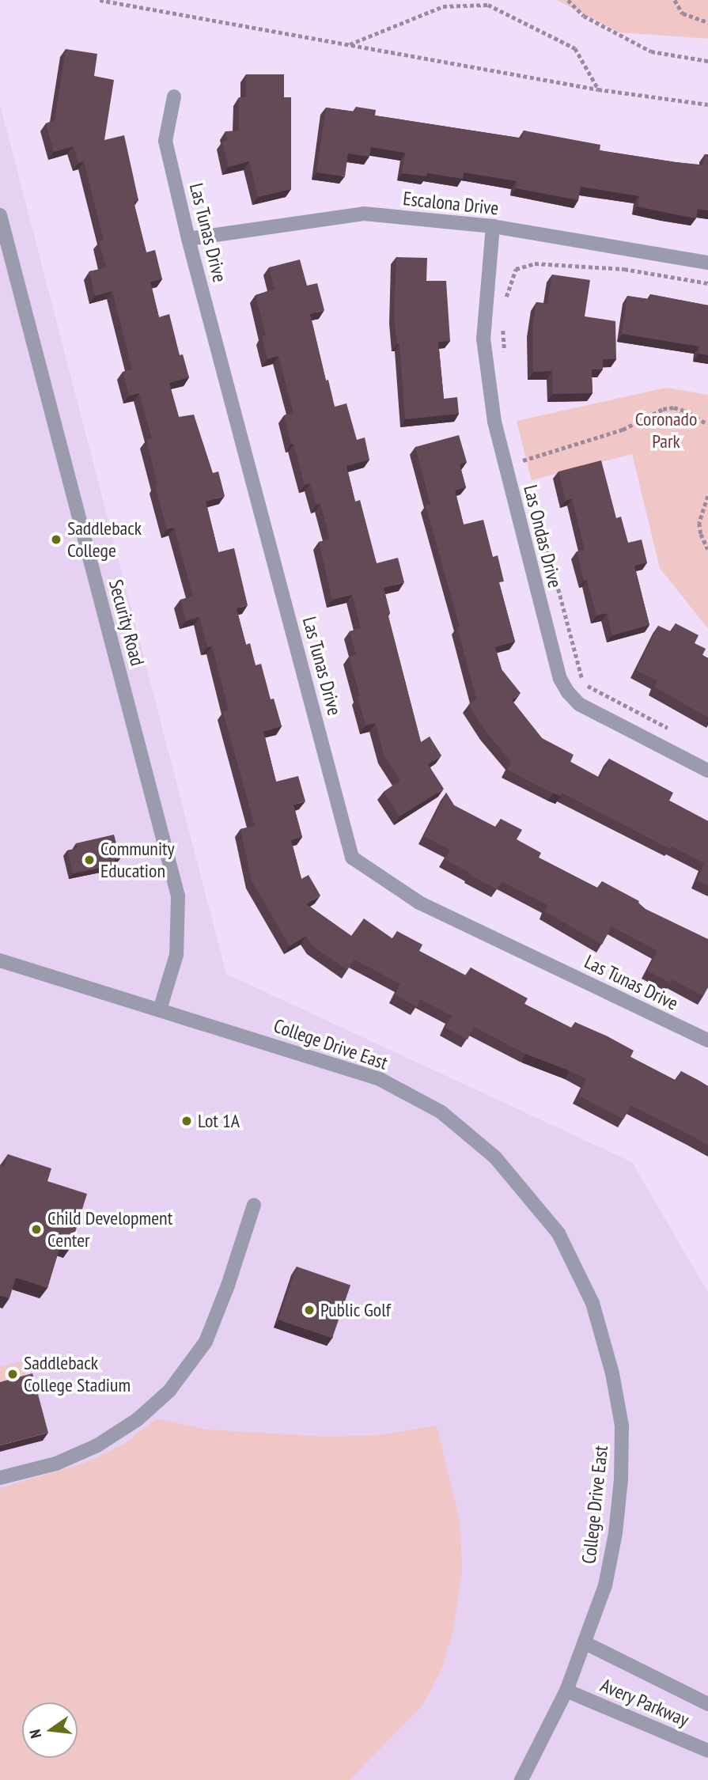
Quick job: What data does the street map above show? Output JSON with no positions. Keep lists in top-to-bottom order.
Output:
{
  "streets": {
    "street": [
      "Escalona Drive",
      "Las Tunas Drive",
      "Las Ondas Drive",
      "Security Road",
      "College Drive East",
      "Avery Parkway"
    ]
  },
  "crossings": [
    ["Escalona Drive", "Las Tunas Drive"],
    ["Escalona Drive", "Las Ondas Drive"],
    ["Security Road", "College Drive East"],
    ["College Drive East", "Avery Parkway"]
  ],
  "parks": ["Coronado Park"],
  "places": [
    "Saddleback College",
    "Community Education",
    "Lot 1A",
    "Child Development Center",
    "Public Golf",
    "Saddleback College Stadium"
  ],
  "north": "left"
}
